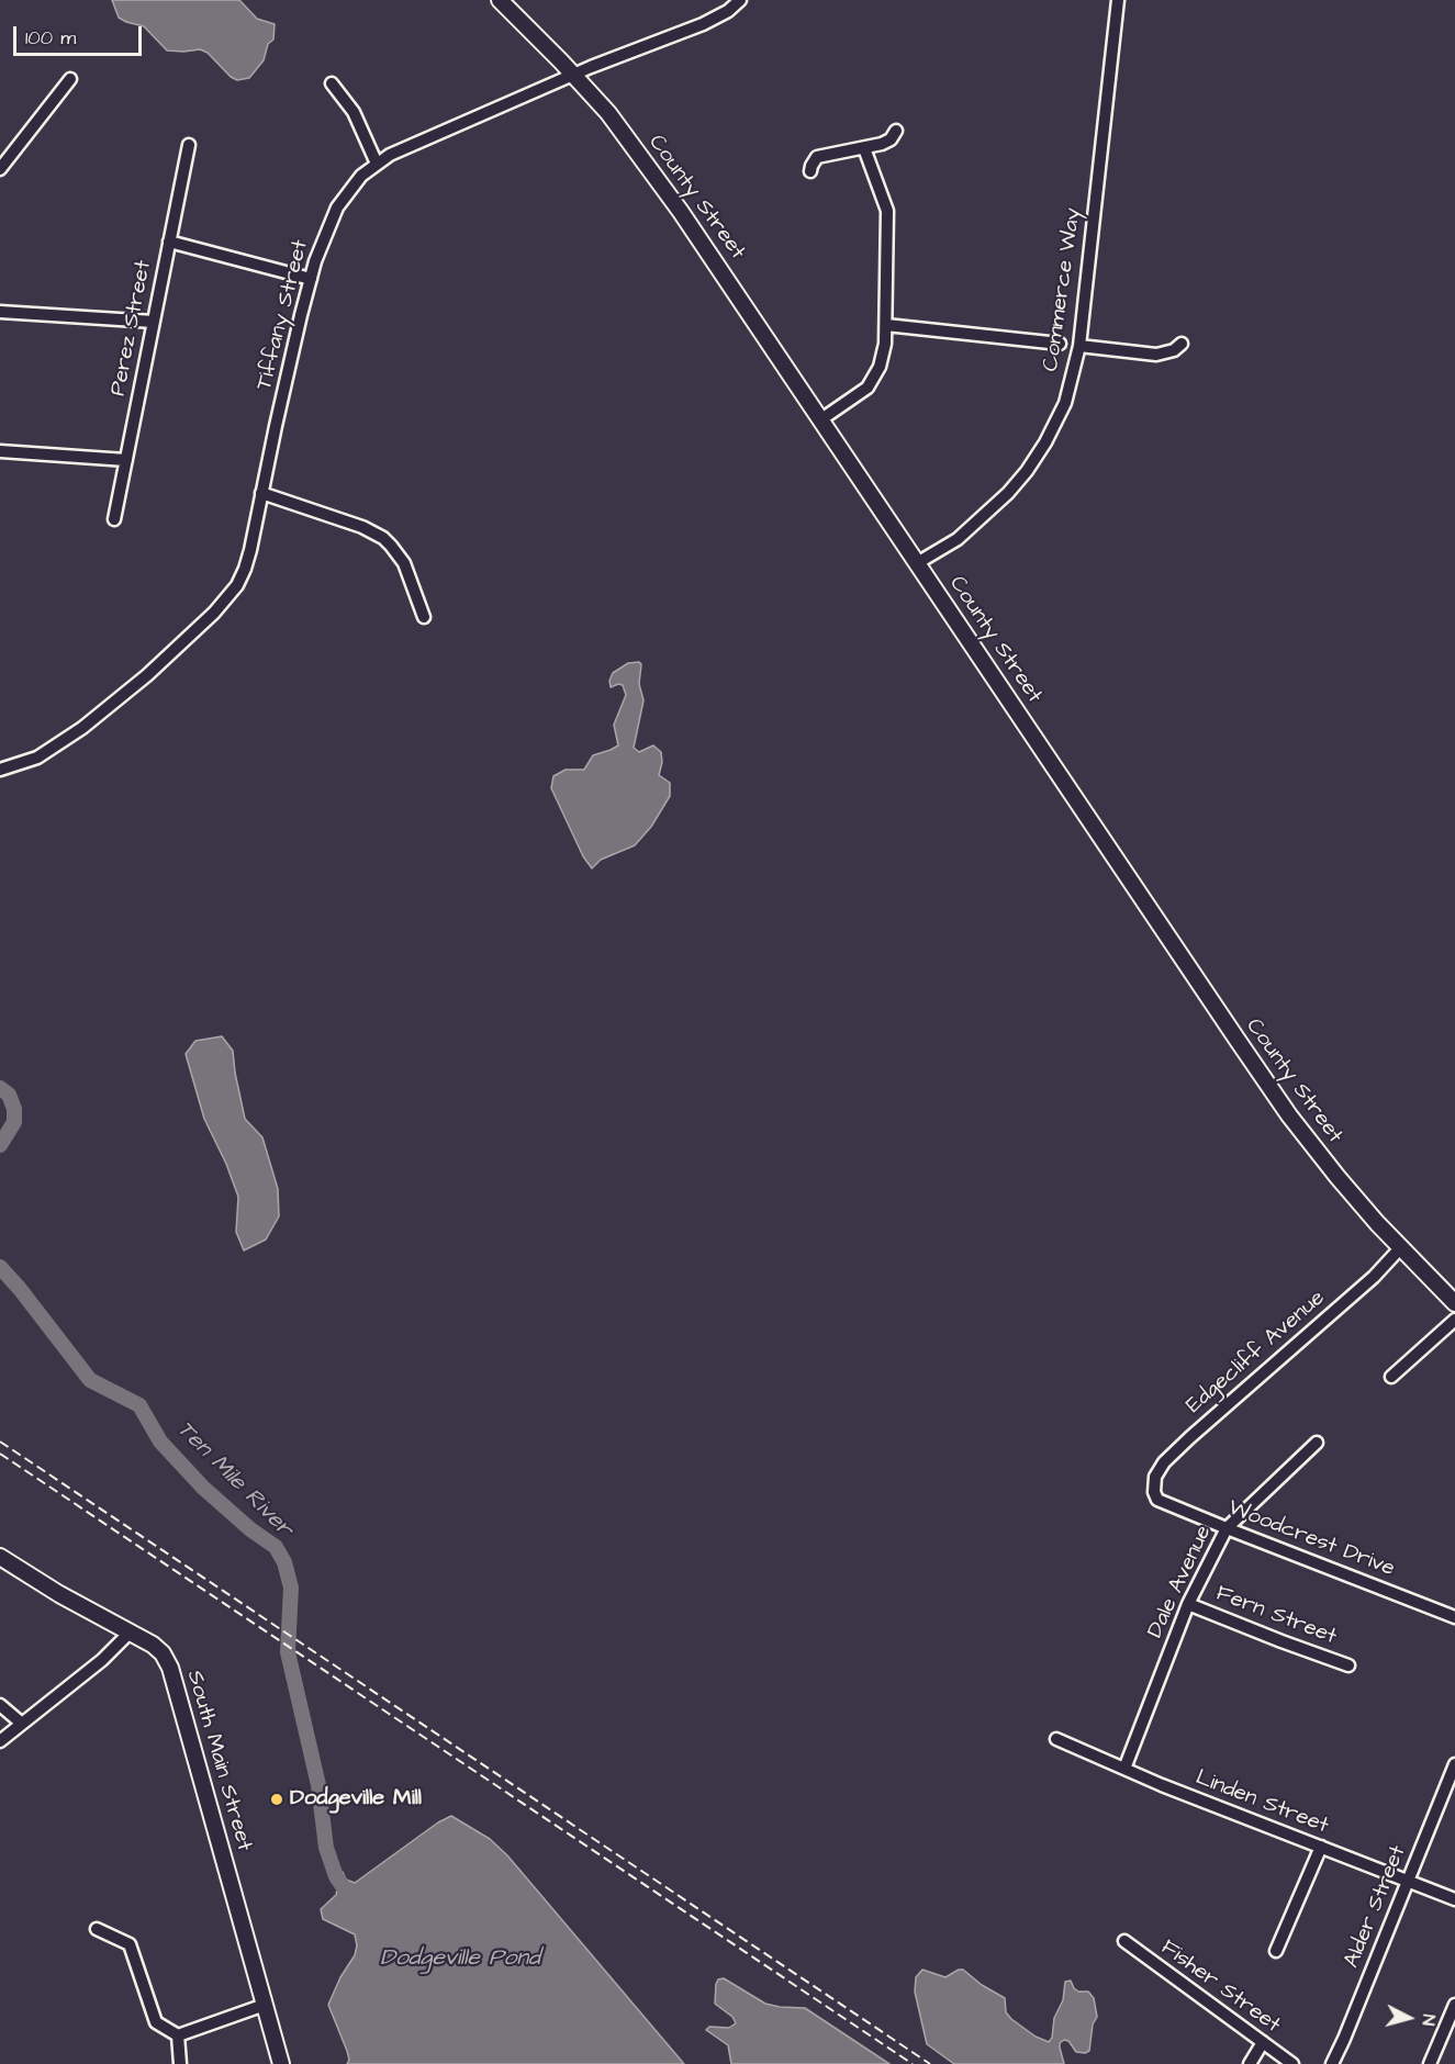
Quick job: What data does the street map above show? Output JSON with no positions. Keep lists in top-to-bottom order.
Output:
{
  "streets": {
    "main road": ["County Street", "South Main Street"],
    "street": [
      "Commerce Way",
      "Tiffany Street",
      "Perez Street",
      "Edgecliff Avenue",
      "Woodcrest Drive",
      "Dale Avenue",
      "Fern Street",
      "Linden Street",
      "Alder Street",
      "Fisher Street"
    ]
  },
  "crossings": [
    ["County Street", "Commerce Way"],
    ["County Street", "Tiffany Street"],
    ["County Street", "Edgecliff Avenue"],
    ["Edgecliff Avenue", "Woodcrest Drive"],
    ["Woodcrest Drive", "Dale Avenue"],
    ["Dale Avenue", "Fern Street"],
    ["Dale Avenue", "Linden Street"],
    ["Linden Street", "Alder Street"]
  ],
  "water": ["Ten Mile River", "Dodgeville Pond"],
  "places": ["Dodgeville Mill"],
  "scale_bar": "100 m",
  "north": "right"
}
